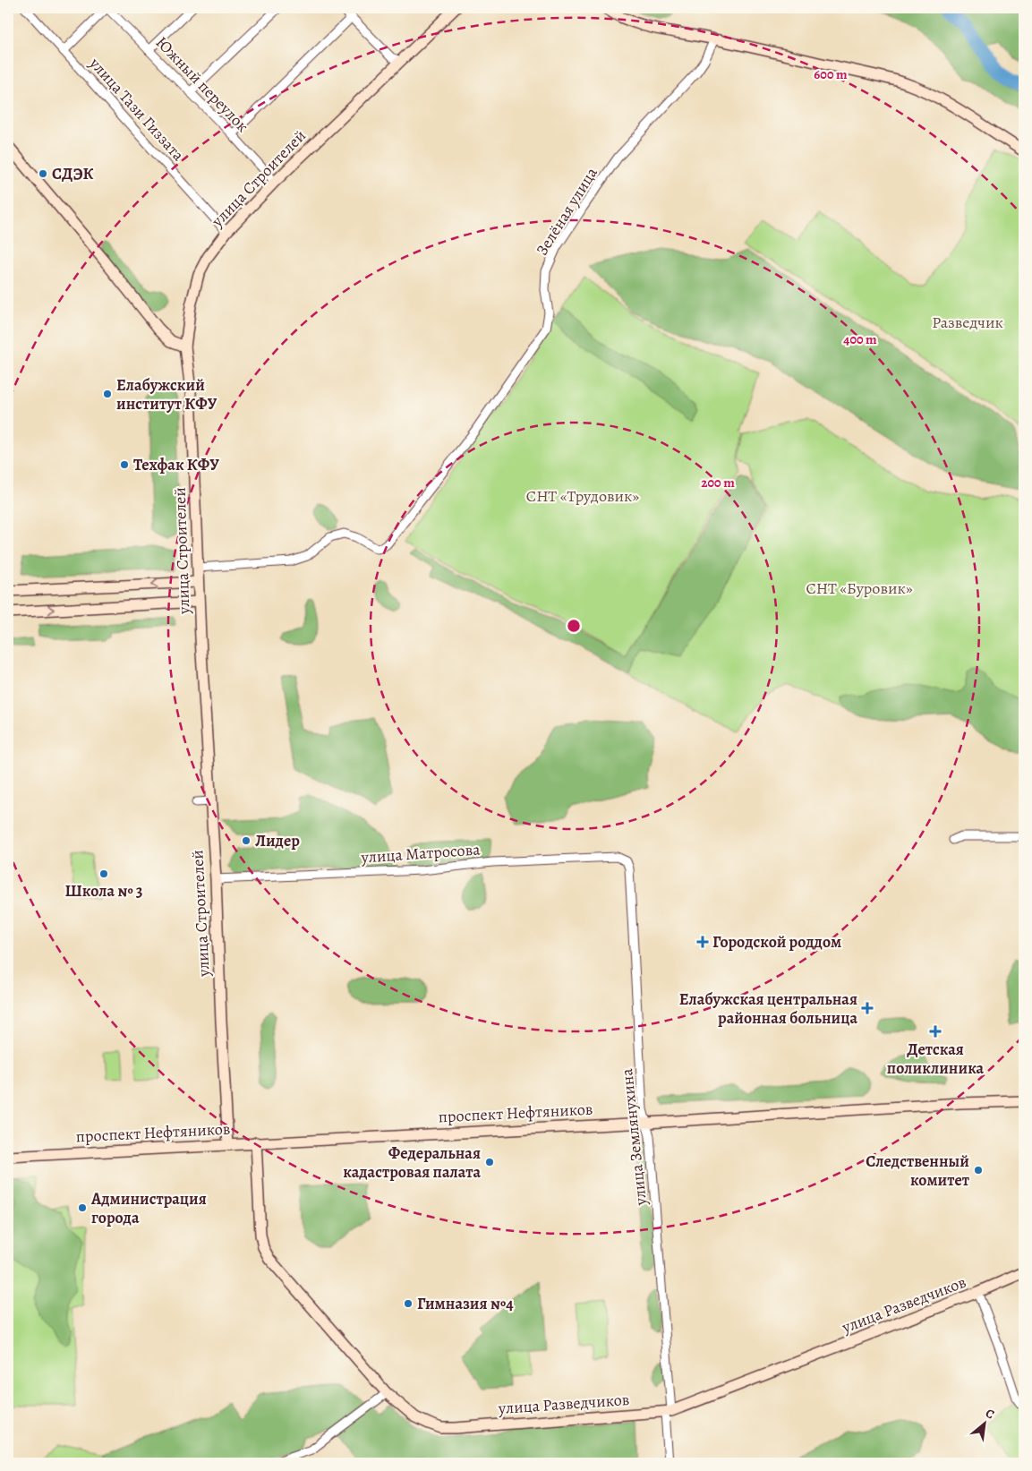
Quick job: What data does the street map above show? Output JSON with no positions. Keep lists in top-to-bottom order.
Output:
{
  "streets": {
    "street": [
      "Южный переулок",
      "улица Тази Гиззата",
      "улица Строителей",
      "Зелёная улица",
      "улица Матросова",
      "проспект Нефтяников",
      "улица Землянухина",
      "улица Разведчиков"
    ]
  },
  "crossings": [
    ["Южный переулок", "улица Строителей"],
    ["улица Тази Гиззата", "улица Строителей"],
    ["улица Строителей", "Зелёная улица"],
    ["улица Строителей", "улица Матросова"],
    ["улица Строителей", "проспект Нефтяников"],
    ["улица Матросова", "улица Землянухина"],
    ["проспект Нефтяников", "улица Землянухина"],
    ["проспект Нефтяников", "улица Разведчиков"],
    ["улица Землянухина", "улица Разведчиков"]
  ],
  "parks": ["Разведчик", "СНТ «Трудовик»", "СНТ «Буровик»"],
  "places": {
    "other": [
      "СДЭК",
      "Елабужский институт КФУ",
      "Техфак КФУ",
      "Лидер",
      "Школа № 3",
      "Федеральная кадастровая палата",
      "Следственный комитет",
      "Администрация города",
      "Гимназия №4"
    ],
    "health": ["Городской роддом", "Елабужская центральная районная больница", "Детская поликлиника"]
  },
  "north": "top right",
  "rings": ["600 m", "400 m", "200 m"]
}
